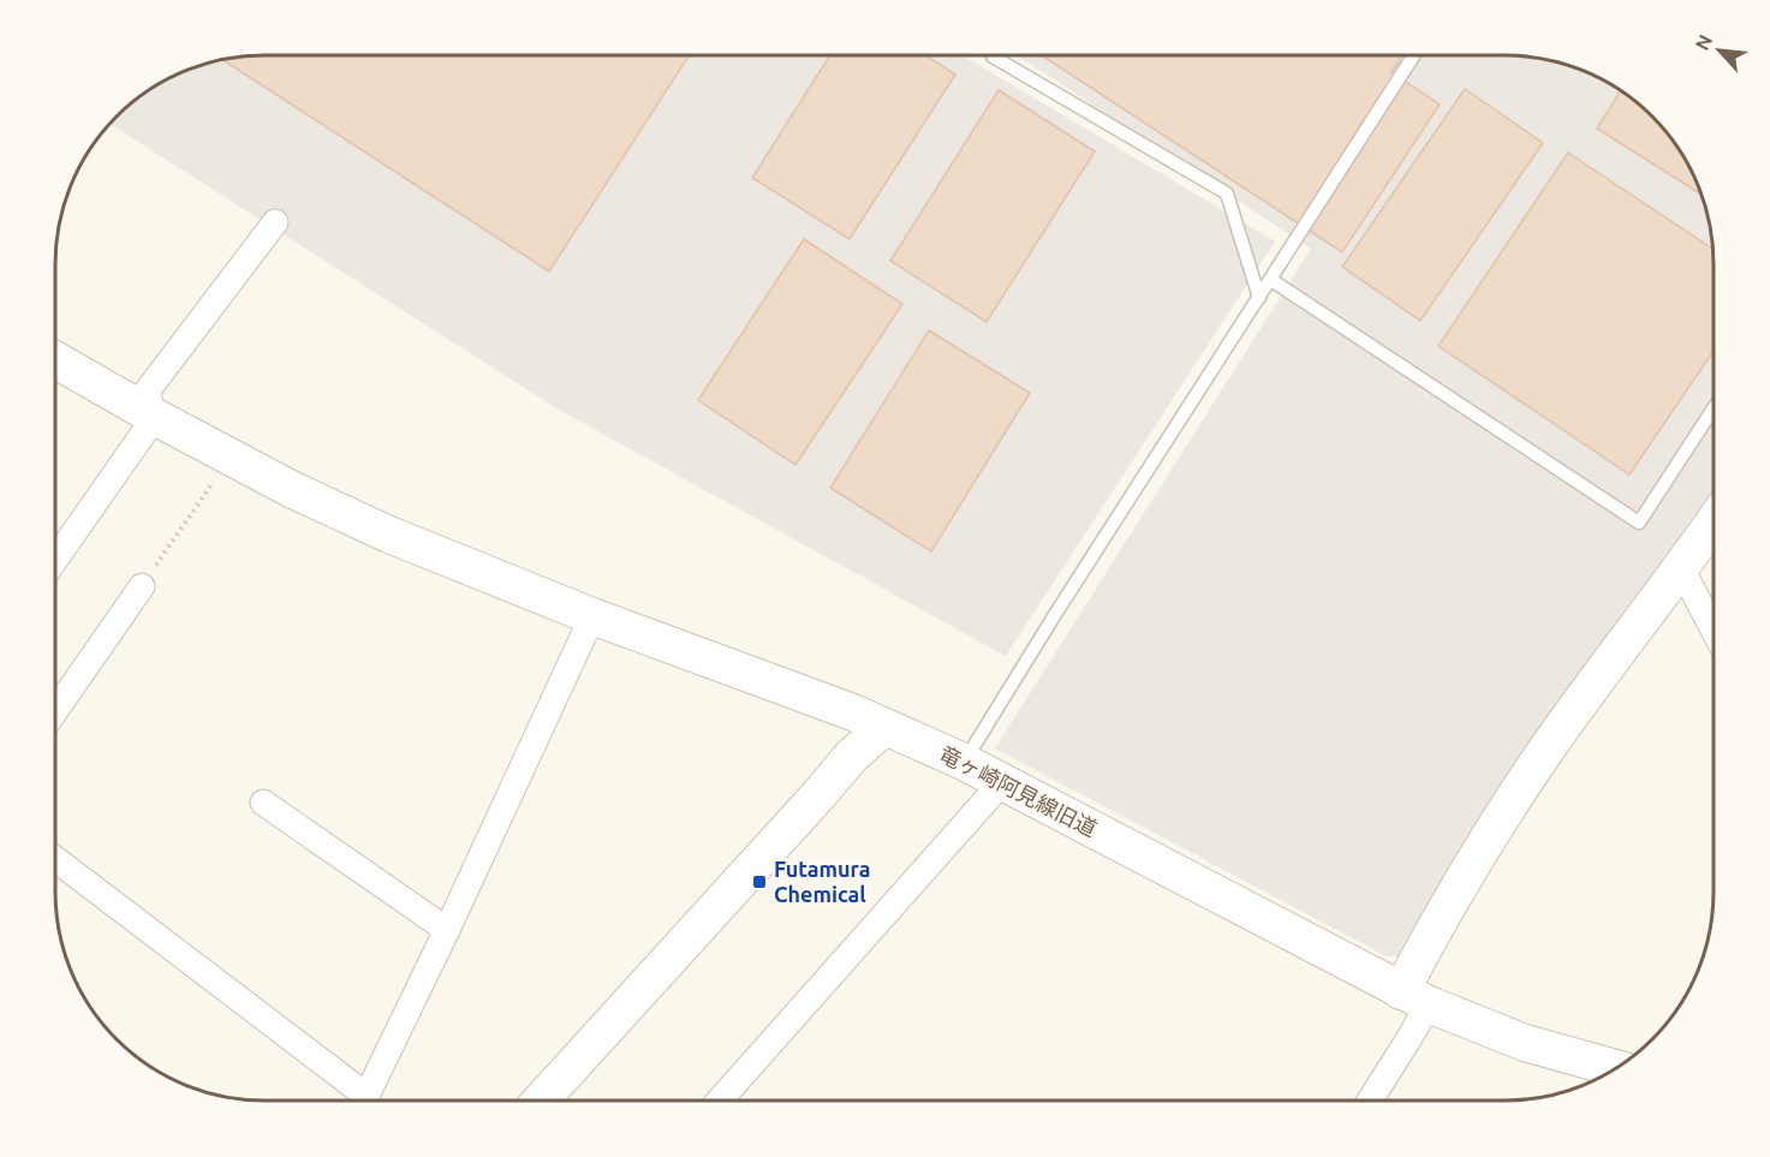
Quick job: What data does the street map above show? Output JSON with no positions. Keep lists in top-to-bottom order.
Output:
{
  "streets": {
    "street": ["竜ヶ崎阿見線旧道"]
  },
  "places": {
    "transit": ["Futamura Chemical"]
  },
  "north": "top left"
}
